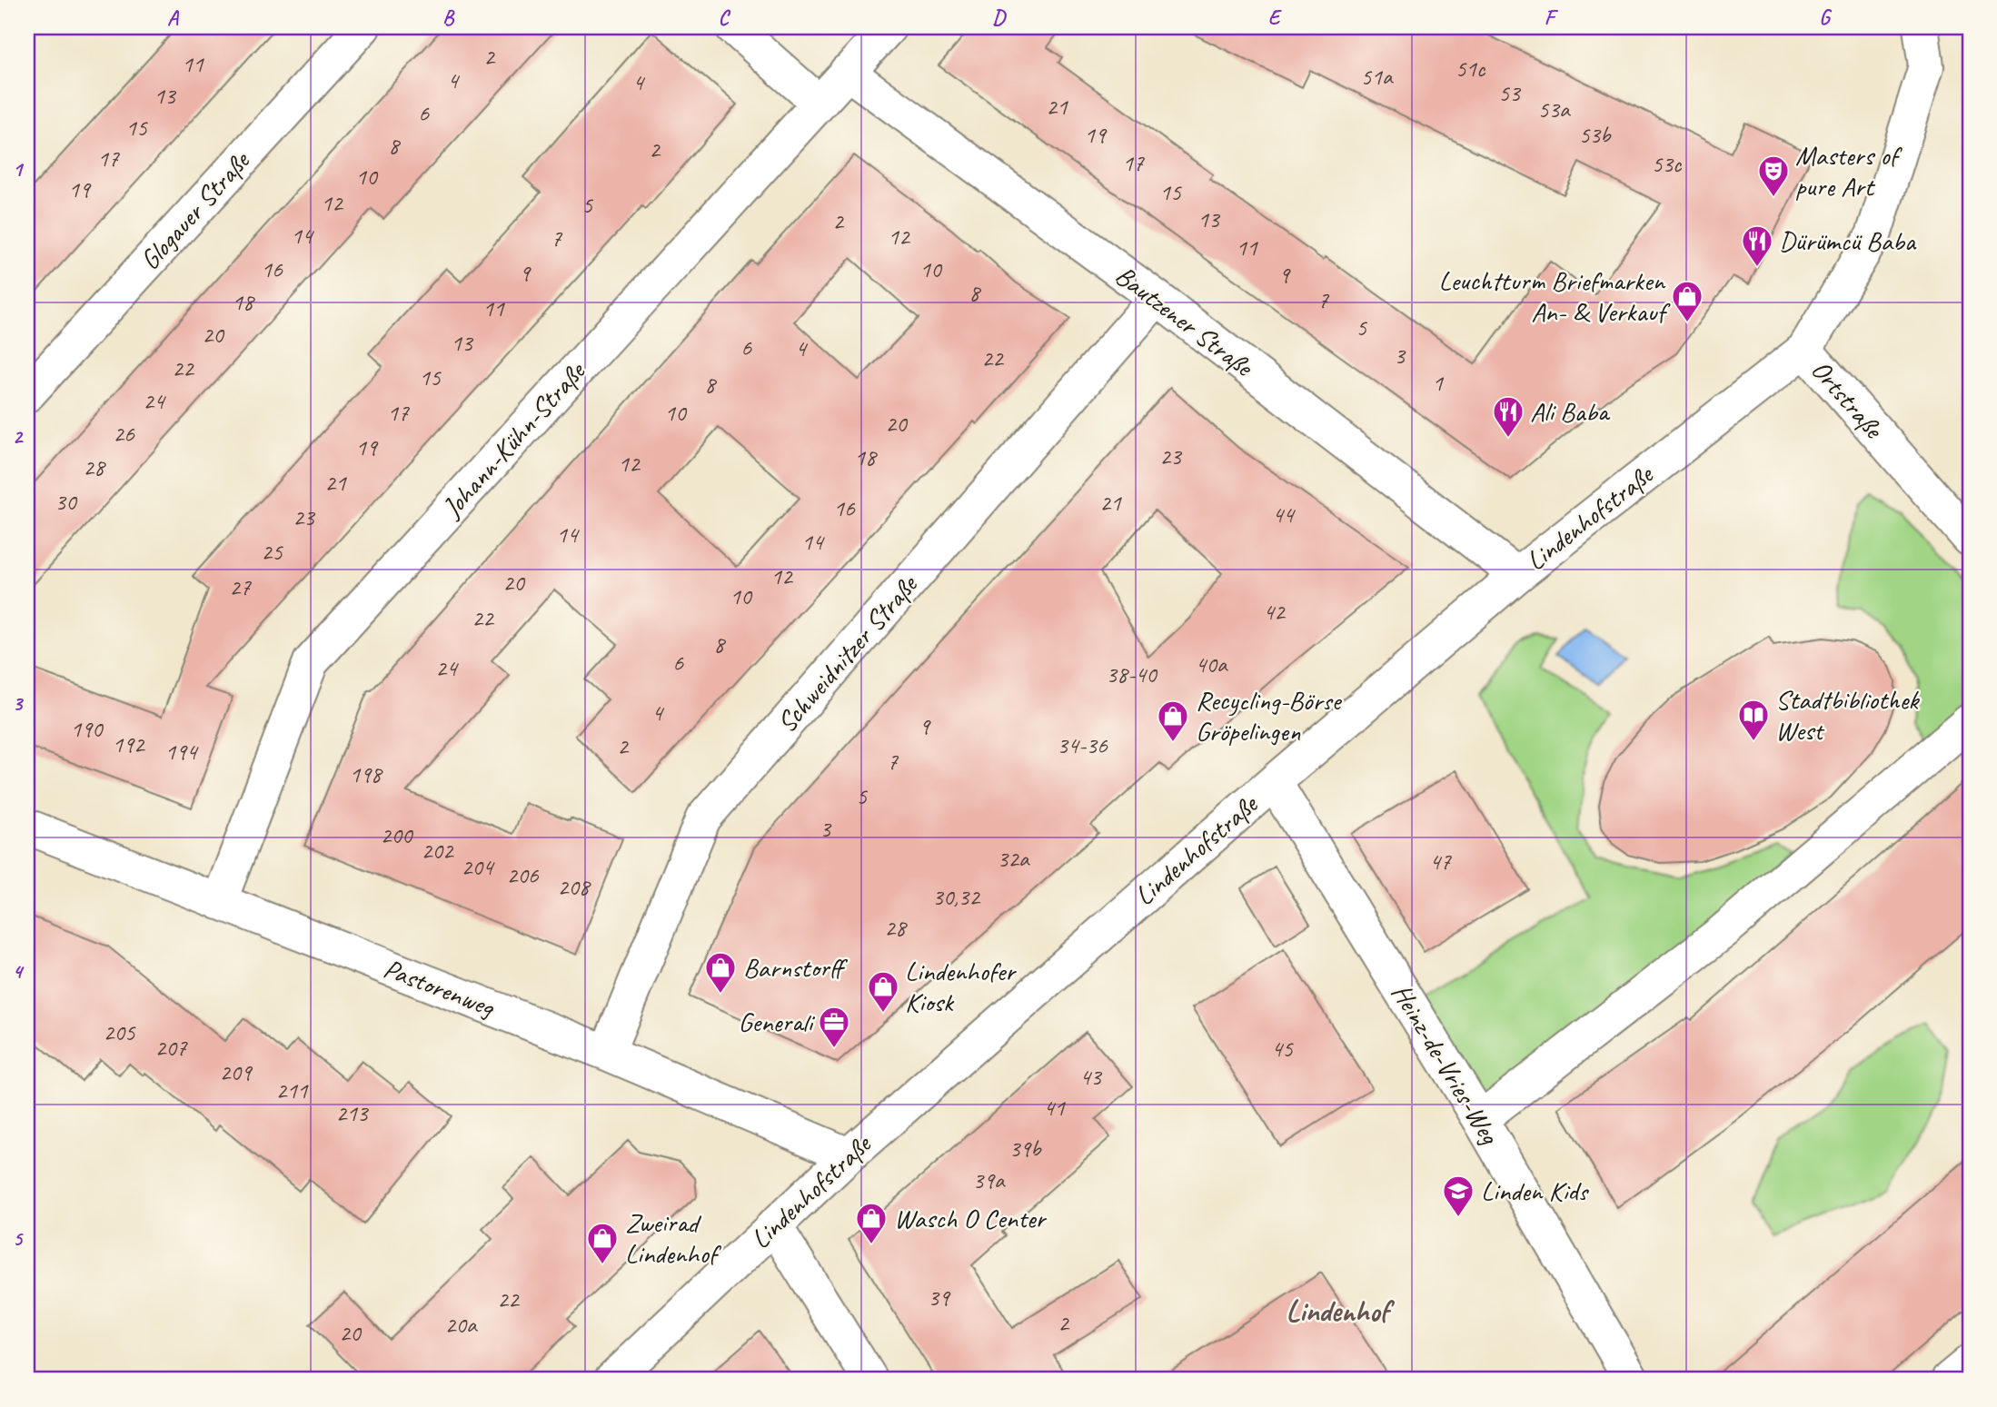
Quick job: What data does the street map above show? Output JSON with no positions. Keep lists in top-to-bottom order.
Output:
{
  "streets": {
    "street": [
      "Glogauer Straße",
      "Bautzener Straße",
      "Ortstraße",
      "Johann-Kühn-Straße",
      "Lindenhofstraße",
      "Schweidnitzer Straße",
      "Pastorenweg",
      "Heinz-de-Vries-Weg"
    ]
  },
  "crossings": [
    ["Bautzener Straße", "Johann-Kühn-Straße"],
    ["Bautzener Straße", "Lindenhofstraße"],
    ["Bautzener Straße", "Schweidnitzer Straße"],
    ["Ortstraße", "Lindenhofstraße"],
    ["Johann-Kühn-Straße", "Pastorenweg"],
    ["Lindenhofstraße", "Pastorenweg"],
    ["Lindenhofstraße", "Heinz-de-Vries-Weg"],
    ["Schweidnitzer Straße", "Pastorenweg"]
  ],
  "districts": ["Lindenhof"],
  "places": {
    "theatre": ["Masters of pure Art"],
    "restaurant": ["Dürümcü Baba", "Ali Baba"],
    "shop": [
      "Leuchtturm Briefmarken An- & Verkauf",
      "Recycling-Börse Gröpelingen",
      "Barnstorff",
      "Lindenhofer Kiosk",
      "Wasch O Center",
      "Zweirad Lindenhof"
    ],
    "library": ["Stadtbibliothek West"],
    "office": ["Generali"],
    "school or university": ["Linden Kids"]
  },
  "house_numbers": [
    "2",
    "11",
    "51c",
    "51a",
    "4",
    "4",
    "53",
    "13",
    "21",
    "53a",
    "6",
    "15",
    "19",
    "53b",
    "8",
    "2",
    "17",
    "17",
    "53c",
    "10",
    "19",
    "15",
    "12",
    "5",
    "13",
    "2",
    "14",
    "12",
    "7",
    "11",
    "16",
    "10",
    "9",
    "9",
    "8",
    "7",
    "18",
    "11",
    "5",
    "20",
    "13",
    "6",
    "4",
    "3",
    "22",
    "22",
    "15",
    "1",
    "8",
    "24",
    "17",
    "10",
    "20",
    "26",
    "19",
    "23",
    "18",
    "12",
    "28",
    "21",
    "30",
    "21",
    "16",
    "44",
    "23",
    "14",
    "14",
    "25",
    "12",
    "20",
    "27",
    "10",
    "42",
    "22",
    "8",
    "6",
    "40a",
    "24",
    "38-40",
    "4",
    "9",
    "190",
    "192",
    "34-36",
    "2",
    "194",
    "7",
    "198",
    "5",
    "3",
    "200",
    "202",
    "32a",
    "47",
    "204",
    "206",
    "208",
    "30,32",
    "28",
    "205",
    "207",
    "45",
    "209",
    "43",
    "211",
    "41",
    "213",
    "39b",
    "39a",
    "39",
    "22",
    "2",
    "20a",
    "20"
  ],
  "grid": {
    "columns": [
      "A",
      "B",
      "C",
      "D",
      "E",
      "F",
      "G"
    ],
    "rows": [
      "1",
      "2",
      "3",
      "4",
      "5"
    ]
  }
}
